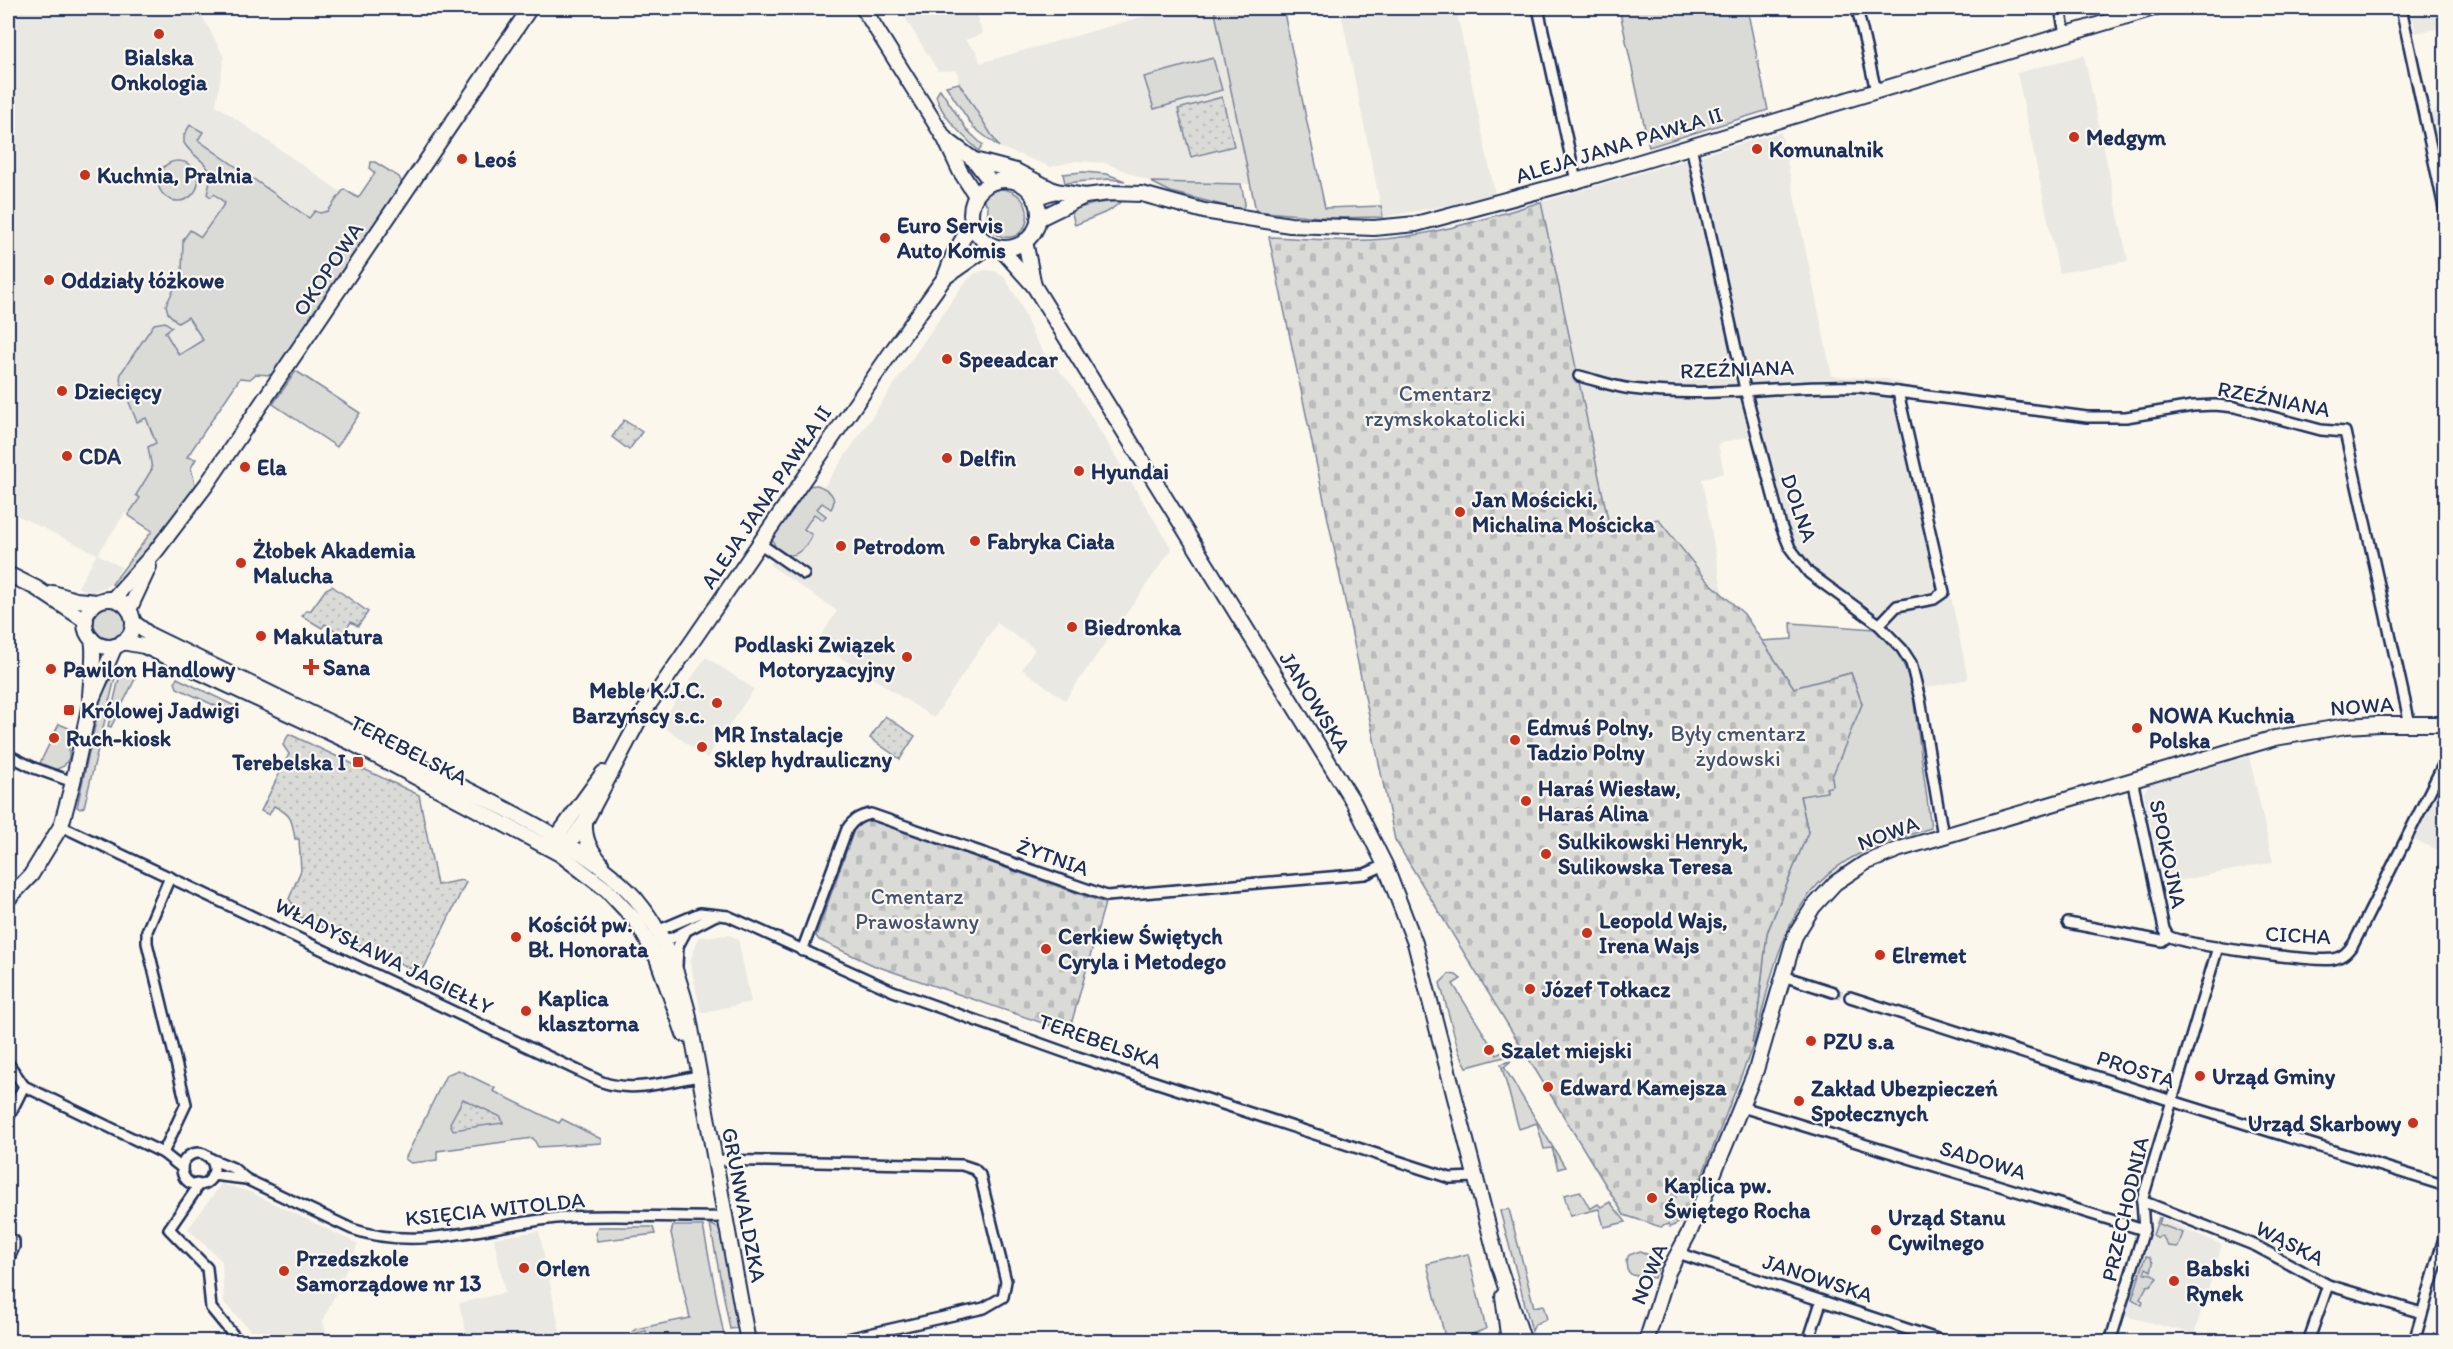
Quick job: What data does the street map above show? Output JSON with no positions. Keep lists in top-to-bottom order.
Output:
{
  "streets": {
    "street": [
      "ALEJA JANA PAWŁA II",
      "OKOPOWA",
      "RZEŹNIANA",
      "DOLNA",
      "JANOWSKA",
      "NOWA",
      "TEREBELSKA",
      "SPOKOJNA",
      "ŻYTNIA",
      "CICHA",
      "WŁADYSŁAWA JAGIEŁŁY",
      "PROSTA",
      "SADOWA",
      "GRUNWALDZKA",
      "KSIĘCIA WITOLDA",
      "PRZECHODNIA",
      "WĄSKA"
    ]
  },
  "crossings": [
    ["ALEJA JANA PAWŁA II", "DOLNA"],
    ["ALEJA JANA PAWŁA II", "JANOWSKA"],
    ["ALEJA JANA PAWŁA II", "TEREBELSKA"],
    ["OKOPOWA", "TEREBELSKA"],
    ["RZEŹNIANA", "DOLNA"],
    ["RZEŹNIANA", "NOWA"],
    ["DOLNA", "NOWA"],
    ["JANOWSKA", "NOWA"],
    ["JANOWSKA", "TEREBELSKA"],
    ["JANOWSKA", "ŻYTNIA"],
    ["NOWA", "SPOKOJNA"],
    ["NOWA", "SADOWA"],
    ["TEREBELSKA", "ŻYTNIA"],
    ["TEREBELSKA", "WŁADYSŁAWA JAGIEŁŁY"],
    ["TEREBELSKA", "GRUNWALDZKA"],
    ["SPOKOJNA", "CICHA"],
    ["CICHA", "PRZECHODNIA"],
    ["WŁADYSŁAWA JAGIEŁŁY", "GRUNWALDZKA"],
    ["PROSTA", "PRZECHODNIA"],
    ["SADOWA", "PRZECHODNIA"],
    ["GRUNWALDZKA", "KSIĘCIA WITOLDA"],
    ["PRZECHODNIA", "WĄSKA"]
  ],
  "parks": ["Cmentarz rzymskokatolicki", "Były cmentarz żydowski", "Cmentarz Prawosławny"],
  "places": {
    "other": [
      "Bialska Onkologia",
      "Medgym",
      "Komunalnik",
      "Leoś",
      "Kuchnia, Pralnia",
      "Euro Servis Auto Komis",
      "Oddziały łóżkowe",
      "Speeadcar",
      "Dziecięcy",
      "CDA",
      "Delfin",
      "Ela",
      "Hyundai",
      "Jan Mościcki, Michalina Mościcka",
      "Fabryka Ciała",
      "Petrodom",
      "Żłobek Akademia Malucha",
      "Biedronka",
      "Makulatura",
      "Podlaski Związek Motoryzacyjny",
      "Pawilon Handlowy",
      "Meble K.J.C. Barzyńscy s.c.",
      "NOWA Kuchnia Polska",
      "Ruch-kiosk",
      "Edmuś Polny, Tadzio Polny",
      "MR Instalacje Sklep hydrauliczny",
      "Haraś Wiesław, Haraś Alina",
      "Sulkikowski Henryk, Sulikowska Teresa",
      "Leopold Wajs, Irena Wajs",
      "Kościół pw. Bł. Honorata",
      "Cerkiew Świętych Cyryla i Metodego",
      "Elremet",
      "Józef Tołkacz",
      "Kaplica klasztorna",
      "PZU s.a",
      "Szalet miejski",
      "Urząd Gminy",
      "Edward Kamejsza",
      "Zakład Ubezpieczeń Społecznych",
      "Urząd Skarbowy",
      "Kaplica pw. Świętego Rocha",
      "Urząd Stanu Cywilnego",
      "Orlen",
      "Przedszkole Samorządowe nr 13",
      "Babski Rynek"
    ],
    "health": ["Sana"],
    "transit": ["Królowej Jadwigi", "Terebelska I"]
  }
}
